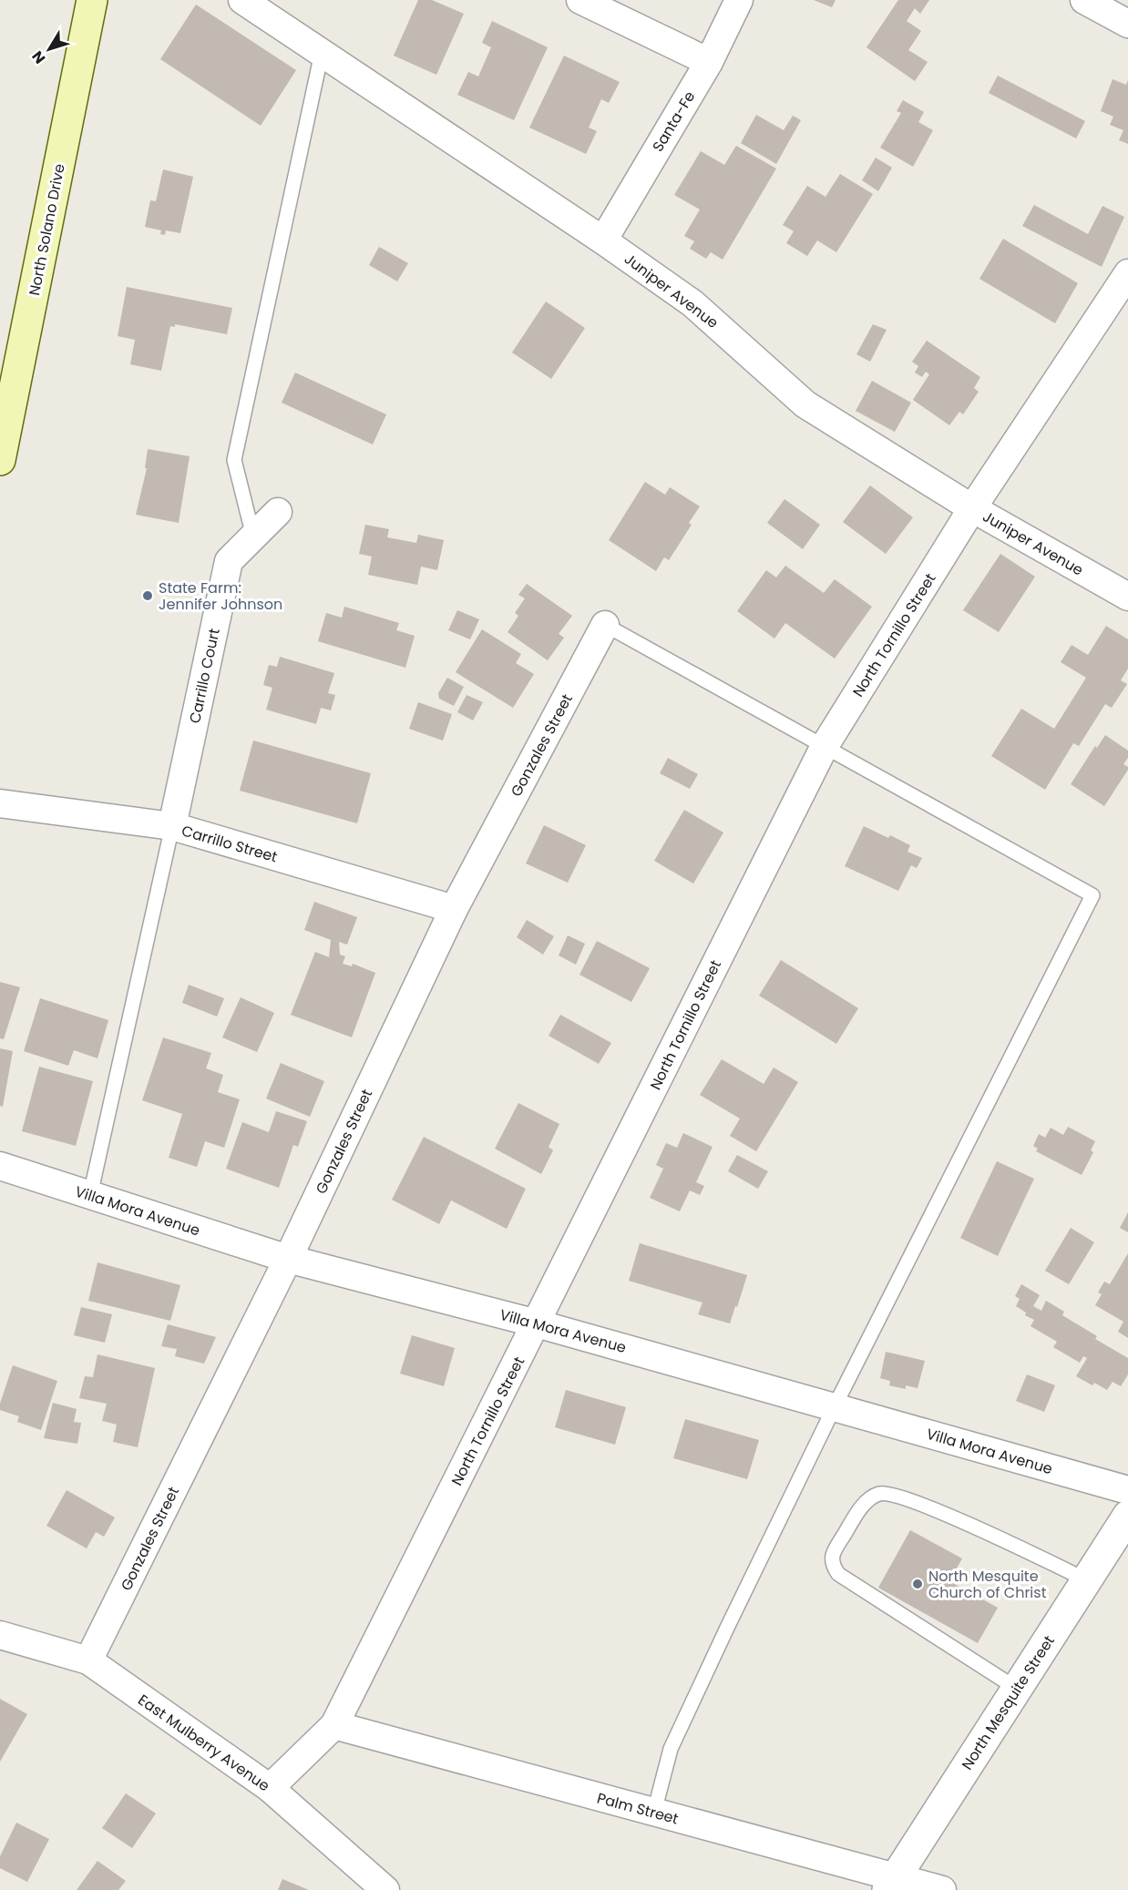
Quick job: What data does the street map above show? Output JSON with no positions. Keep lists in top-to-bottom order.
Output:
{
  "streets": {
    "main road": ["North Solano Drive"],
    "street": [
      "Santa-Fe",
      "Juniper Avenue",
      "North Tornillo Street",
      "Carrillo Court",
      "Gonzales Street",
      "Carrillo Street",
      "Villa Mora Avenue",
      "North Mesquite Street",
      "East Mulberry Avenue",
      "Palm Street"
    ]
  },
  "crossings": [
    ["Santa-Fe", "Juniper Avenue"],
    ["Juniper Avenue", "North Tornillo Street"],
    ["North Tornillo Street", "Villa Mora Avenue"],
    ["North Tornillo Street", "East Mulberry Avenue"],
    ["North Tornillo Street", "Palm Street"],
    ["Carrillo Court", "Carrillo Street"],
    ["Gonzales Street", "Carrillo Street"],
    ["Gonzales Street", "Villa Mora Avenue"],
    ["Gonzales Street", "East Mulberry Avenue"],
    ["North Mesquite Street", "Palm Street"]
  ],
  "places": ["State Farm: Jennifer Johnson", "North Mesquite Church of Christ"],
  "north": "bottom left"
}
